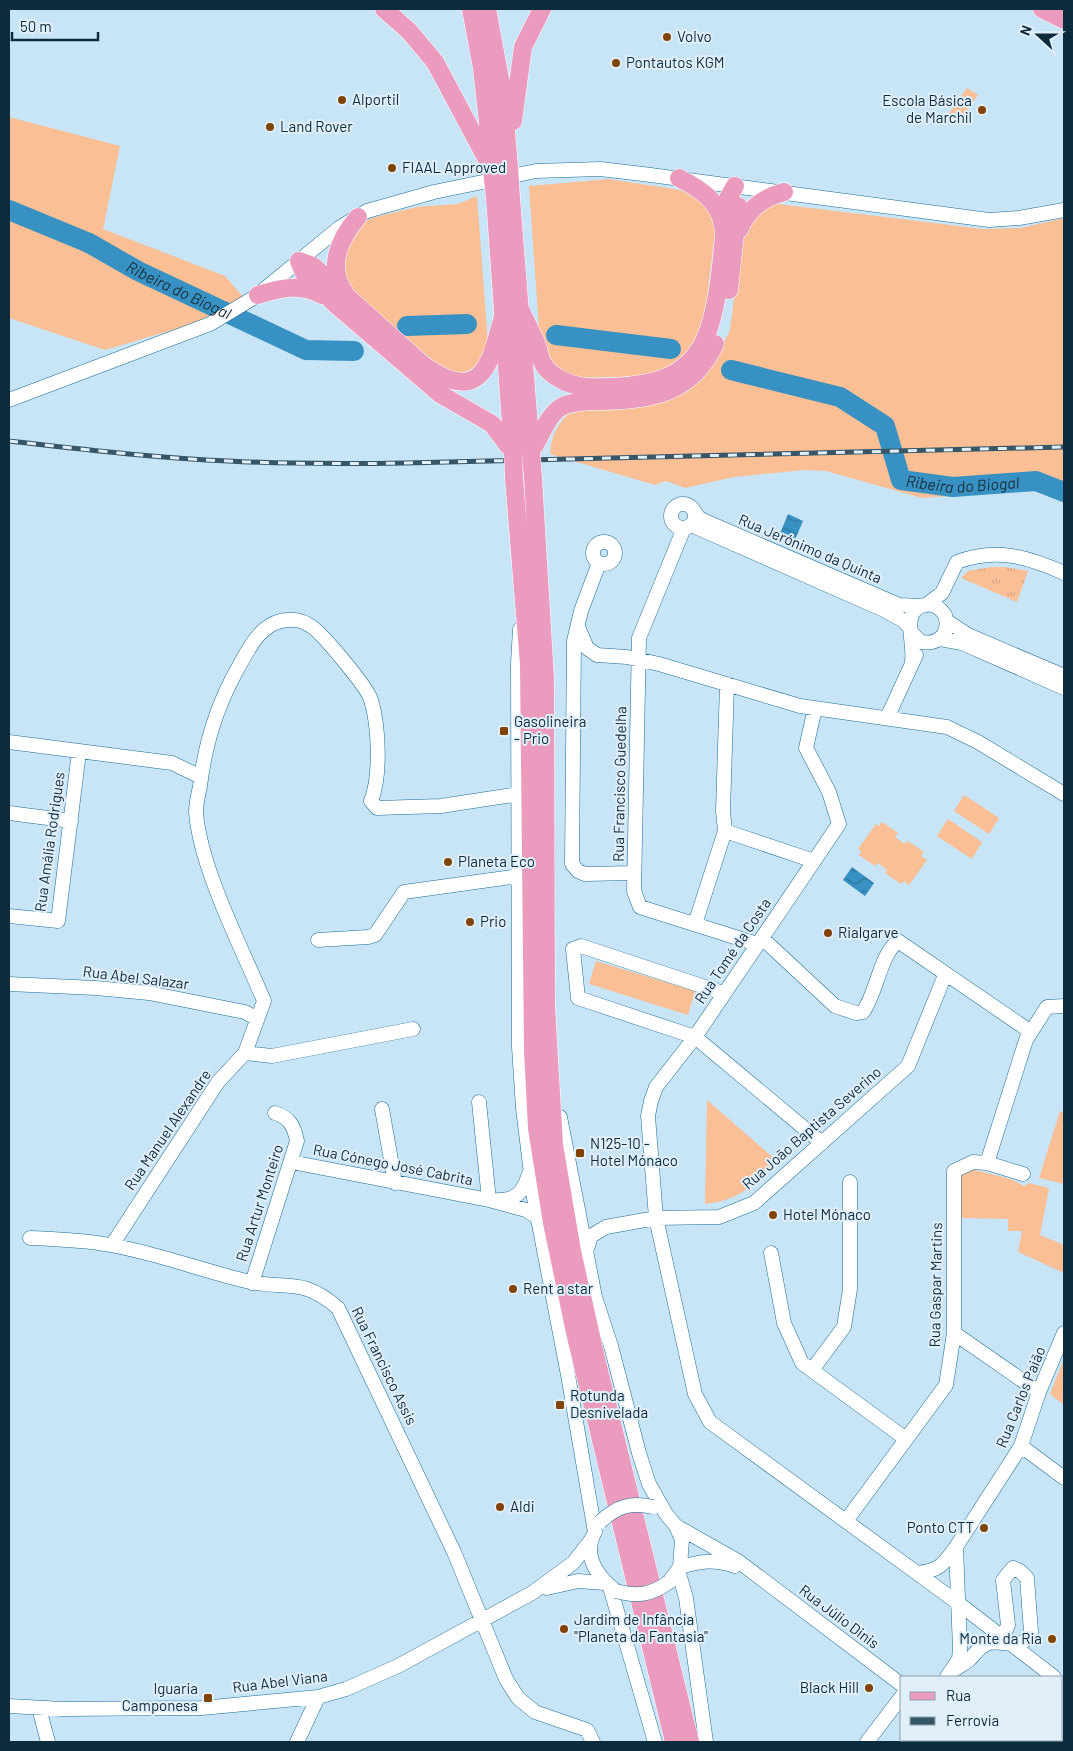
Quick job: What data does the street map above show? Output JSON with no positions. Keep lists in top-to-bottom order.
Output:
{
  "streets": {
    "street": [
      "Rua Jerónimo da Quinta",
      "Rua Francisco Guedelha",
      "Rua Amália Rodrigues",
      "Rua Tomé da Costa",
      "Rua Abel Salazar",
      "Rua João Baptista Severino",
      "Rua Manuel Alexandre",
      "Rua Cónego José Cabrita",
      "Rua Artur Monteiro",
      "Rua Gaspar Martins",
      "Rua Francisco Assis",
      "Rua Carlos Paião",
      "Rua Júlio Dinis",
      "Rua Abel Viana"
    ]
  },
  "crossings": [
    ["Rua Jerónimo da Quinta", "Rua Francisco Guedelha"],
    ["Rua Francisco Guedelha", "Rua Tomé da Costa"],
    ["Rua Tomé da Costa", "Rua João Baptista Severino"],
    ["Rua Manuel Alexandre", "Rua Francisco Assis"],
    ["Rua Cónego José Cabrita", "Rua Artur Monteiro"],
    ["Rua Artur Monteiro", "Rua Francisco Assis"],
    ["Rua Francisco Assis", "Rua Abel Viana"],
    ["Rua Júlio Dinis", "Rua Abel Viana"]
  ],
  "water": ["Ribeira do Biogal"],
  "places": {
    "other": [
      "Volvo",
      "Pontautos KGM",
      "Alportil",
      "Escola Básica de Marchil",
      "Land Rover",
      "FIAAL Approved",
      "Planeta Eco",
      "Prio",
      "Rialgarve",
      "Hotel Mónaco",
      "Rent a star",
      "Aldi",
      "Ponto CTT",
      "Jardim de Infância \"Planeta da Fantasia\"",
      "Monte da Ria",
      "Black Hill"
    ],
    "transit": [
      "Gasolineira - Prio",
      "N125-10 - Hotel Mónaco",
      "Rotunda Desnivelada",
      "Iguaria Camponesa"
    ]
  },
  "legend": ["Rua", "Ferrovia"],
  "scale_bar": "50 m",
  "north": "left"
}
